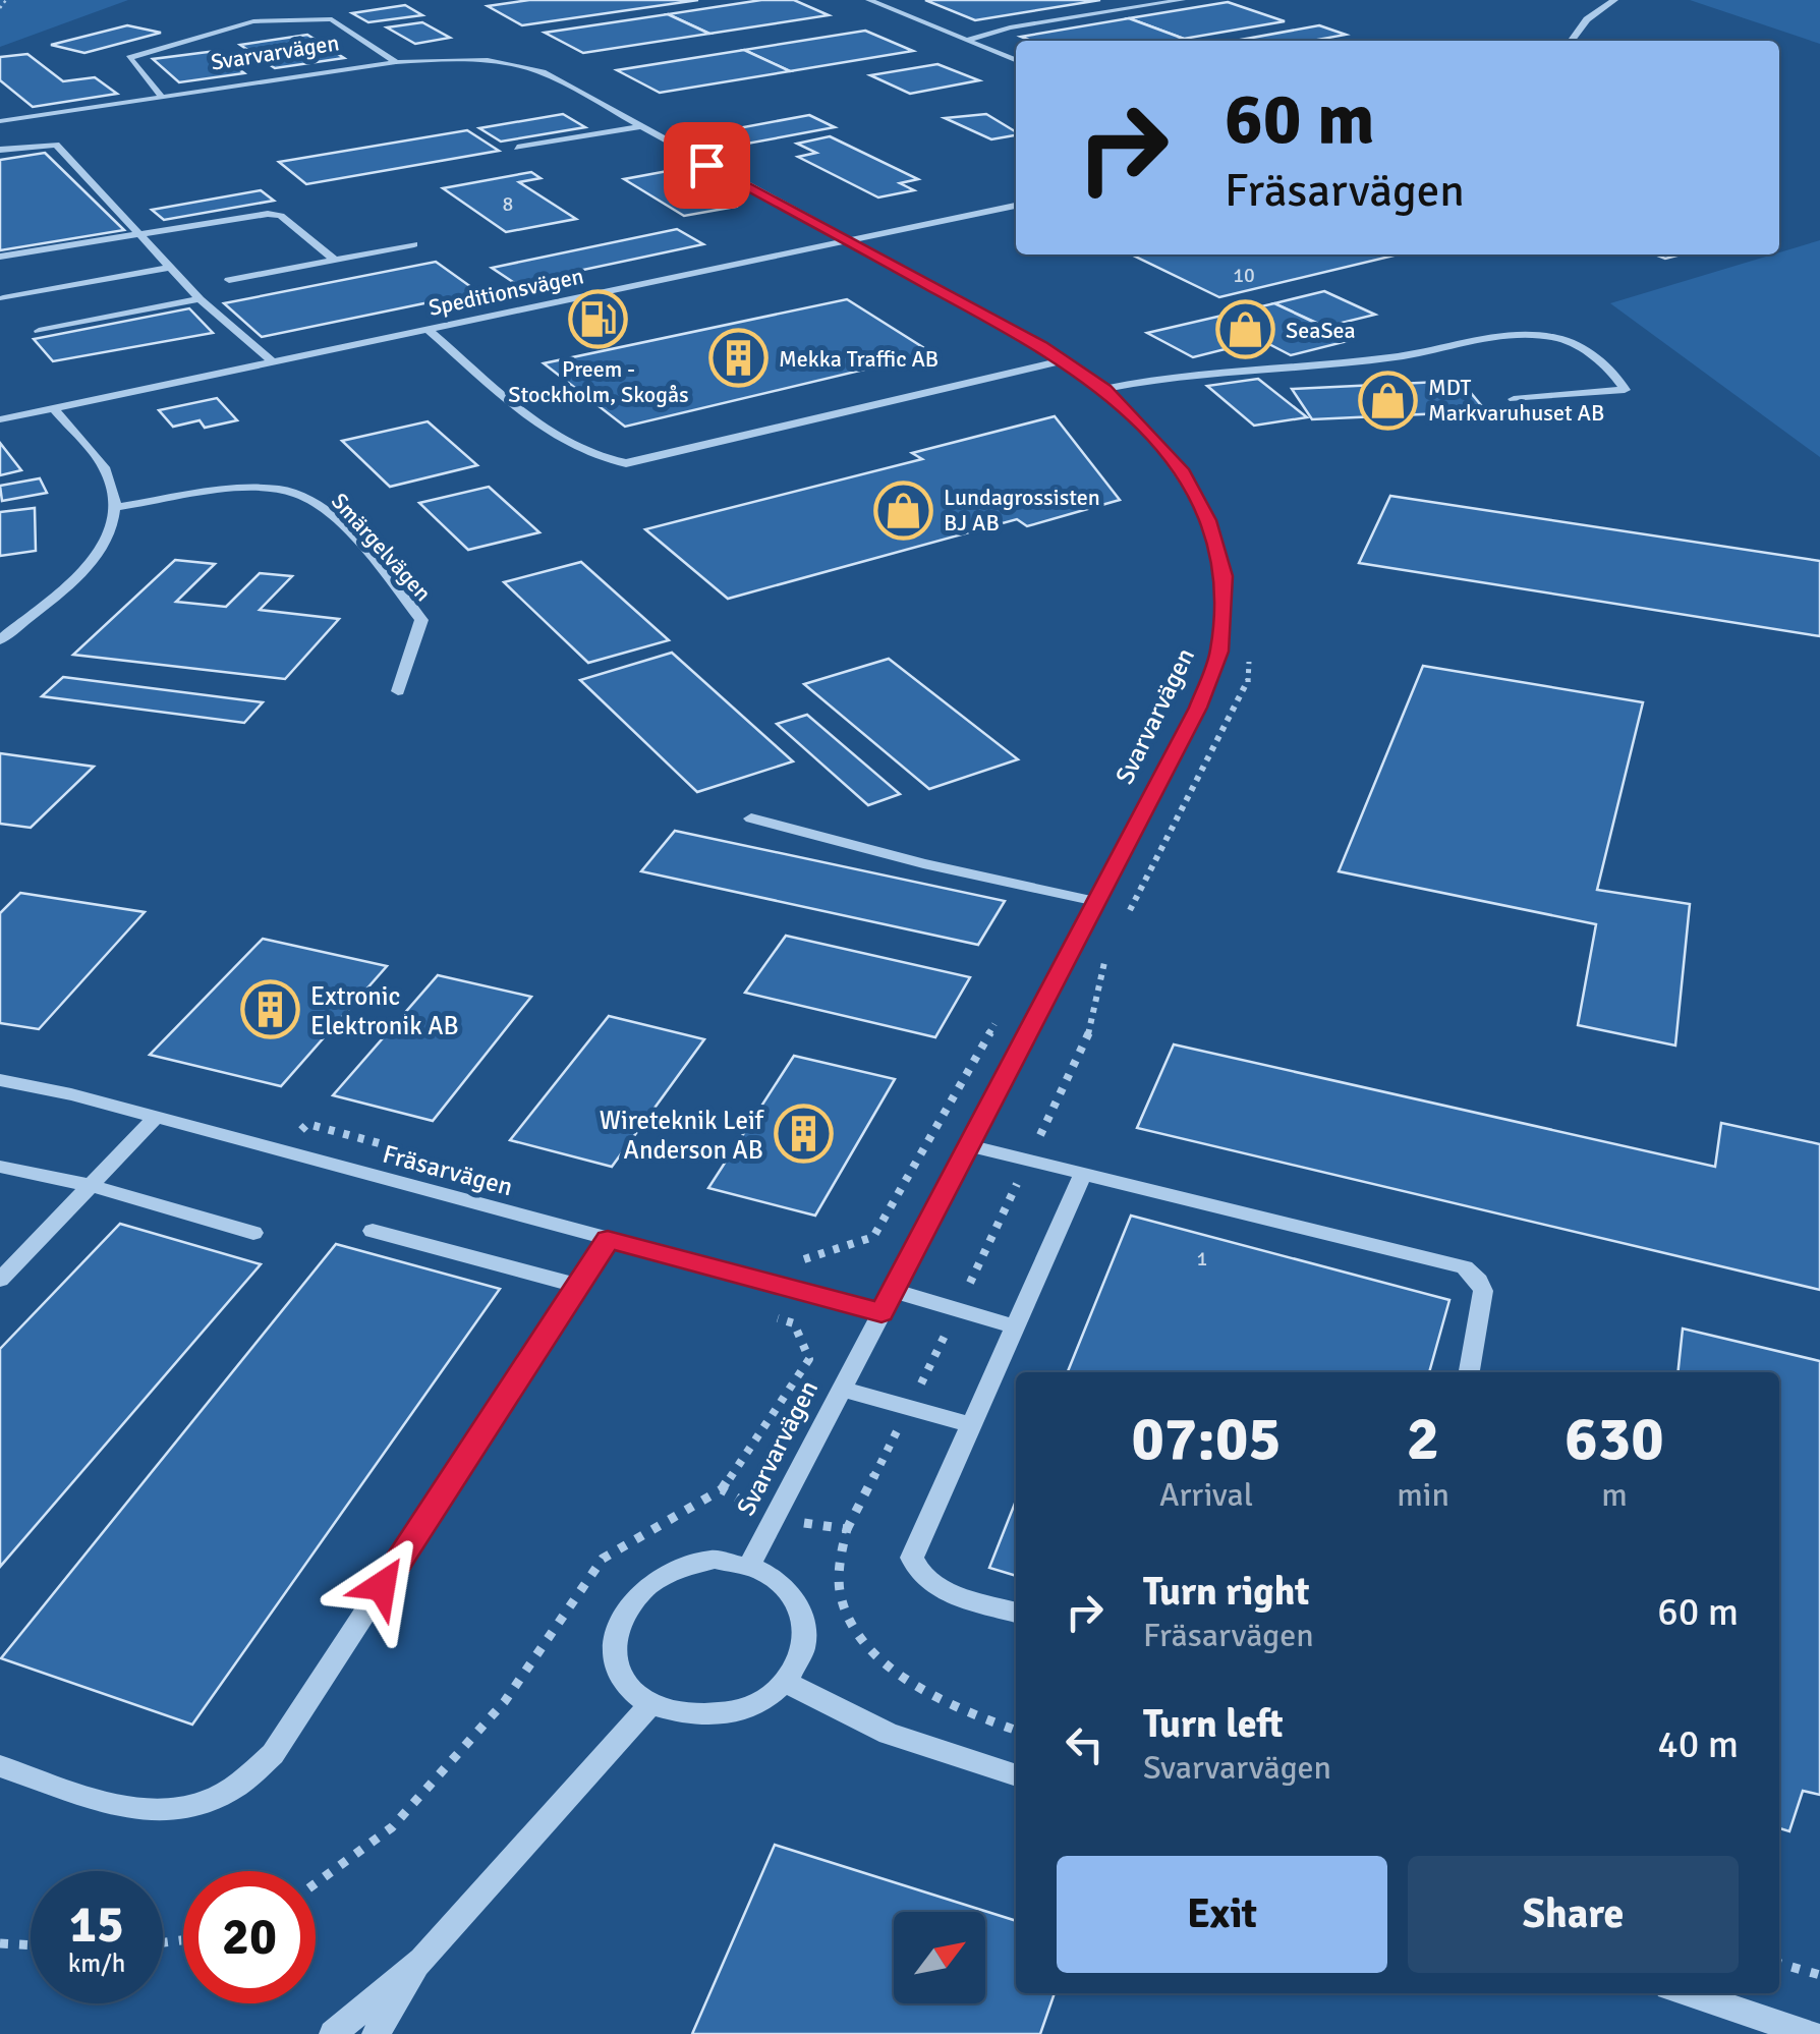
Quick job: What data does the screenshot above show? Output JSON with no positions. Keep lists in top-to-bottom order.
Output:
{
  "streets": {
    "street": [
      "Svarvarvägen",
      "Speditionsvägen",
      "Smärgelvägen",
      "Fräsarvägen"
    ]
  },
  "crossings": [
    ["Svarvarvägen", "Speditionsvägen"],
    ["Svarvarvägen", "Fräsarvägen"]
  ],
  "places": {
    "fuel station": ["Preem - Stockholm, Skogås"],
    "shop": ["SeaSea", "MDT Markvaruhuset AB", "Lundagrossisten BJ AB"],
    "building": ["Mekka Traffic AB", "Extronic Elektronik AB", "Wireteknik Leif Anderson AB"]
  },
  "house_numbers": ["8", "10", "1"],
  "north": "top right",
  "page": {
    "turn": ["60 m", "Fräsarvägen"],
    "eta": [
      "07:05",
      "Arrival",
      "2",
      "min",
      "630",
      "m"
    ],
    "list": [
      {
        "name": "Turn right",
        "note": "Fräsarvägen",
        "value": "60 m"
      },
      {
        "name": "Turn left",
        "note": "Svarvarvägen",
        "value": "40 m"
      }
    ],
    "buttons": ["Exit", "Share"],
    "speed": "15 km/h",
    "limit": "20"
  }
}
